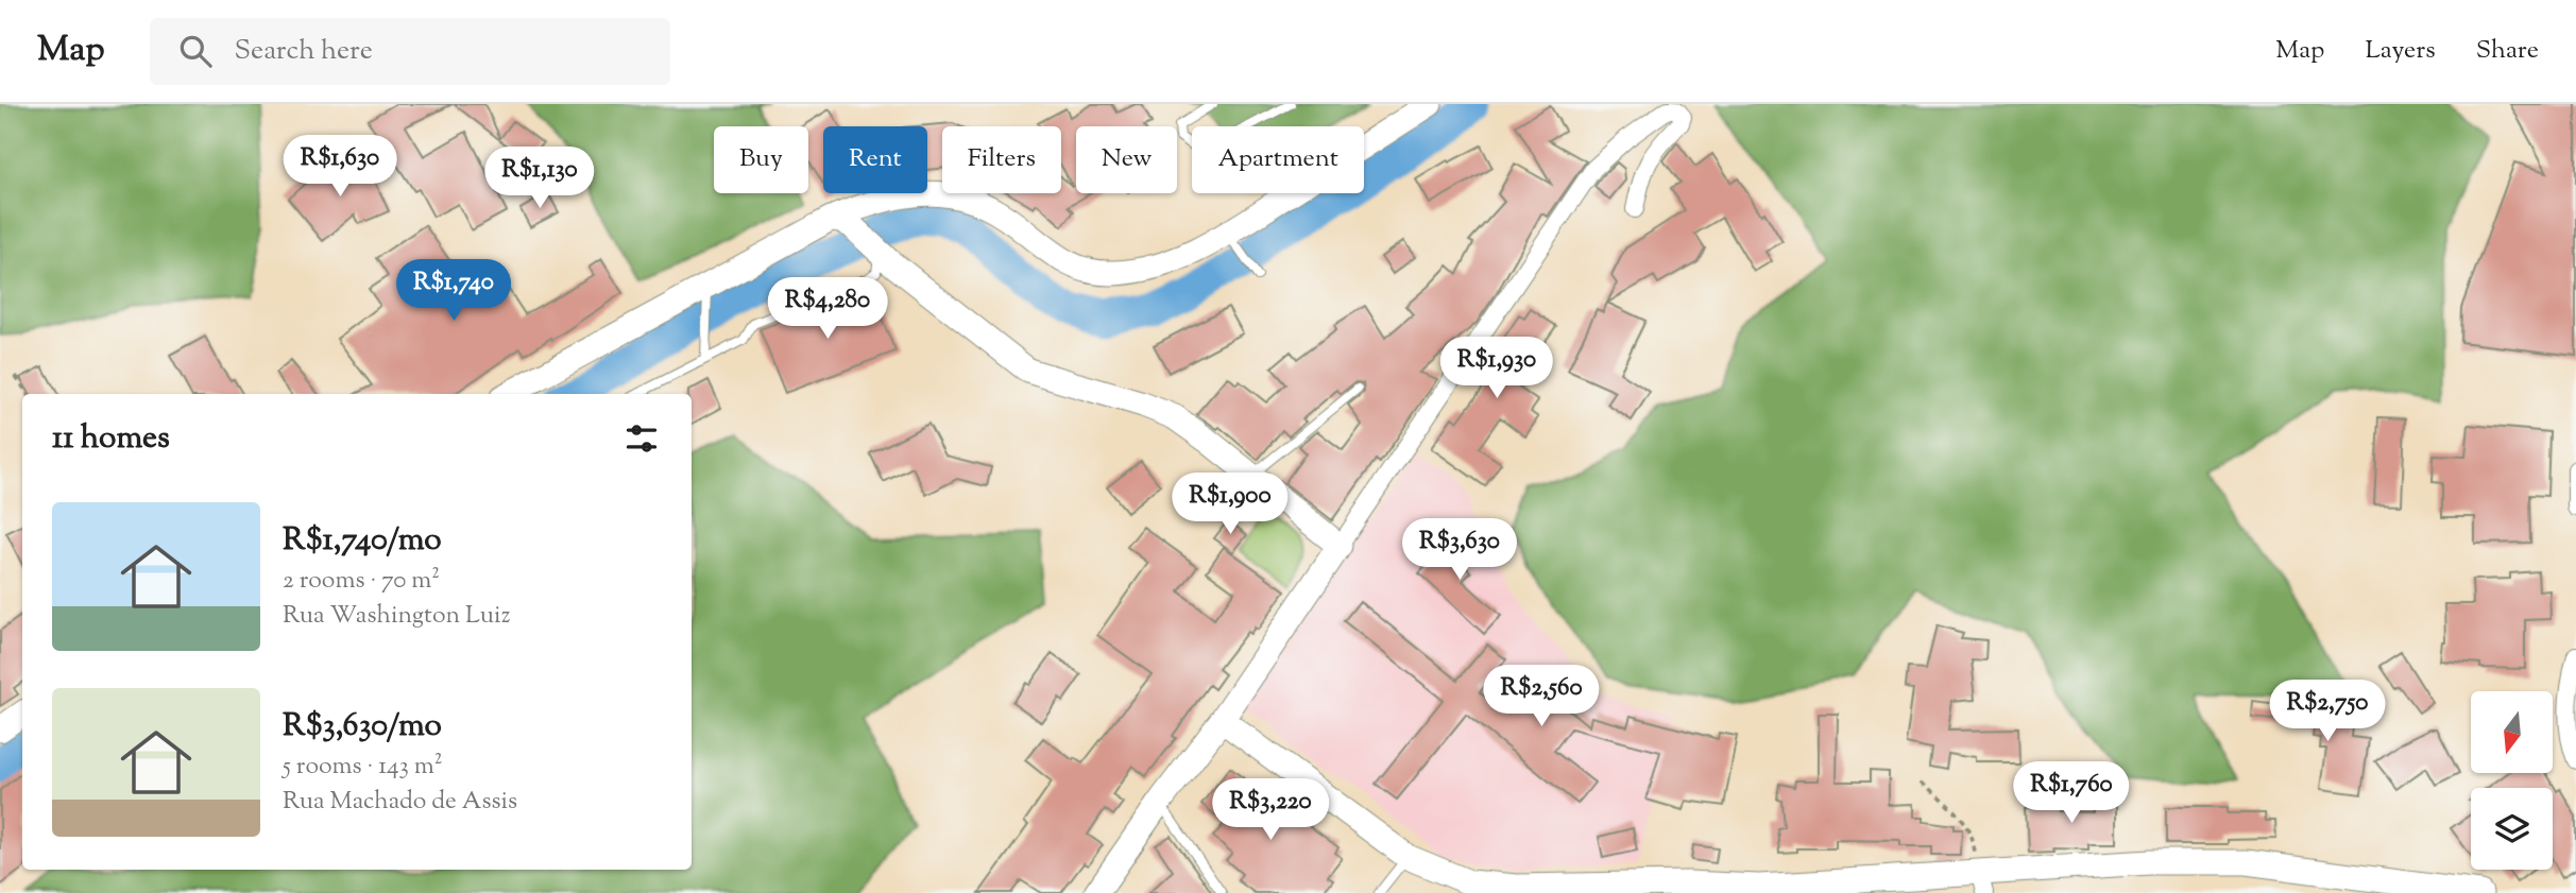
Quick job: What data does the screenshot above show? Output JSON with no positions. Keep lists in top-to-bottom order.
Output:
{
  "north": "bottom",
  "page": {
    "header": "Map",
    "search": "Search here",
    "nav": ["Map", "Layers", "Share"],
    "chip": [
      "Buy",
      "Rent",
      "Filters",
      "New",
      "Apartment"
    ],
    "price": [
      "R$1,630",
      "R$1,130",
      "R$1,740",
      "R$4,280",
      "R$1,930",
      "R$1,900",
      "R$3,630",
      "R$2,560",
      "R$2,750",
      "R$1,760",
      "R$3,220"
    ],
    "heading": "11 homes",
    "list": [
      {
        "name": "R$1,740/mo",
        "note": "2 rooms · 70 m² · Rua Washington Luiz"
      },
      {
        "name": "R$3,630/mo",
        "note": "5 rooms · 143 m² · Rua Machado de Assis"
      }
    ]
  }
}
